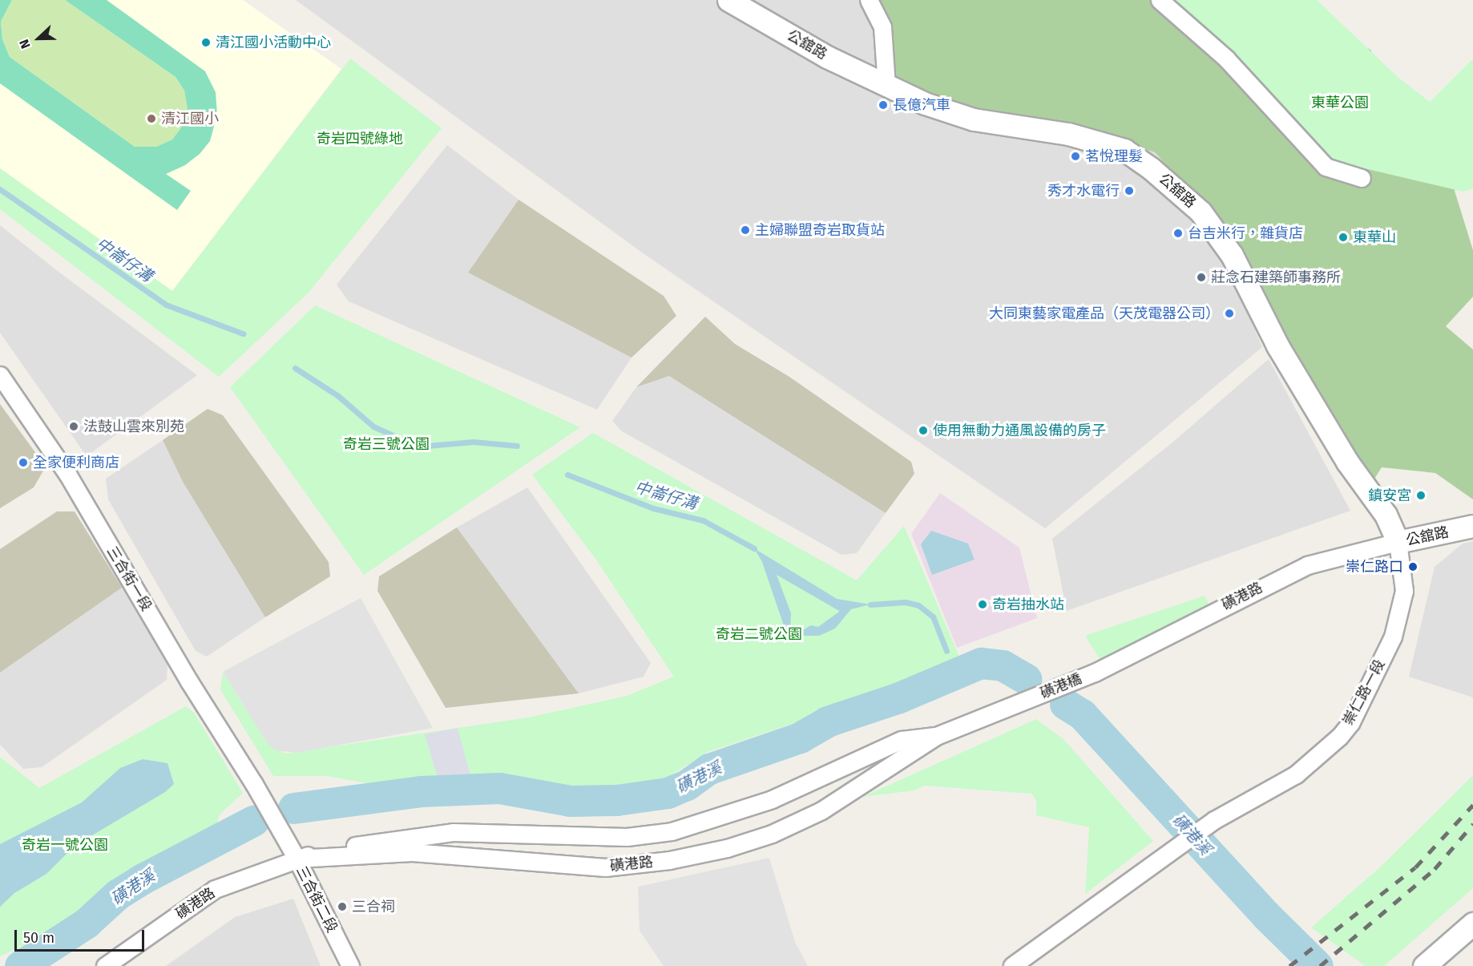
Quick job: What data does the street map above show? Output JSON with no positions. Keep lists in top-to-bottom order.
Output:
{
  "streets": {
    "street": [
      "公舘路",
      "三合街一段",
      "磺港路",
      "磺港橋",
      "崇仁路一段",
      "三合街二段"
    ]
  },
  "crossings": [
    ["公舘路", "磺港路"],
    ["公舘路", "崇仁路一段"],
    ["三合街一段", "三合街二段"],
    ["磺港路", "磺港橋"],
    ["磺港路", "崇仁路一段"],
    ["磺港路", "三合街二段"]
  ],
  "water": ["中崙仔溝", "磺港溪"],
  "parks": [
    "東華公園",
    "奇岩四號綠地",
    "奇岩三號公園",
    "奇岩二號公園",
    "奇岩一號公園"
  ],
  "places": [
    "清江國小活動中心",
    "長億汽車",
    "清江國小",
    "茗悅理髮",
    "秀才水電行",
    "主婦聯盟奇岩取貨站",
    "台吉米行，雜貨店",
    "東華山",
    "莊念石建築師事務所",
    "大同東藝家電產品（天茂電器公司）",
    "法鼓山雲來別苑",
    "使用無動力通風設備的房子",
    "全家便利商店",
    "鎮安宮",
    "崇仁路口",
    "奇岩抽水站",
    "三合祠"
  ],
  "scale_bar": "50 m",
  "north": "left"
}
